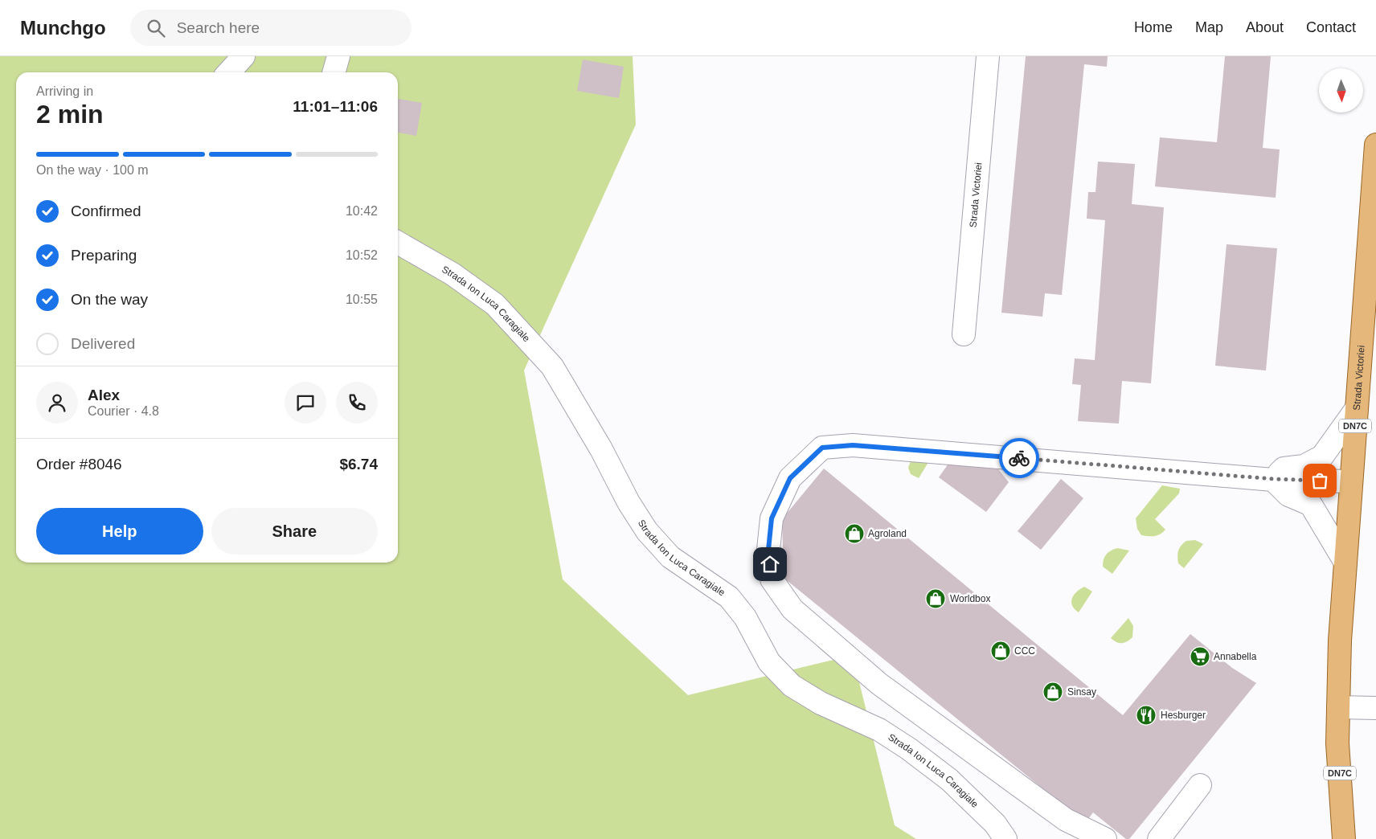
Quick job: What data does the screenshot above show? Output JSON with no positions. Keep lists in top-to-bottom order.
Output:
{
  "streets": {
    "main road": ["Strada Victoriei", "DN7C"],
    "street": ["Strada Ion Luca Caragiale"]
  },
  "places": {
    "shop": [
      "Agroland",
      "Worldbox",
      "CCC",
      "Sinsay"
    ],
    "supermarket": ["Annabella"],
    "restaurant": ["Hesburger"]
  },
  "north": "bottom",
  "page": {
    "header": "Munchgo",
    "search": "Search here",
    "nav": [
      "Home",
      "Map",
      "About",
      "Contact"
    ],
    "heading": ["2 min", "Arriving in", "11:01–11:06"],
    "panel": [
      "Alex",
      "Courier · 4.8",
      "Order #8046",
      "$6.74"
    ],
    "bar": "On the way · 100 m",
    "list": [
      ["Confirmed", "10:42"],
      ["Preparing", "10:52"],
      ["On the way", "10:55"],
      "Delivered"
    ],
    "buttons": ["Help", "Share"]
  }
}
